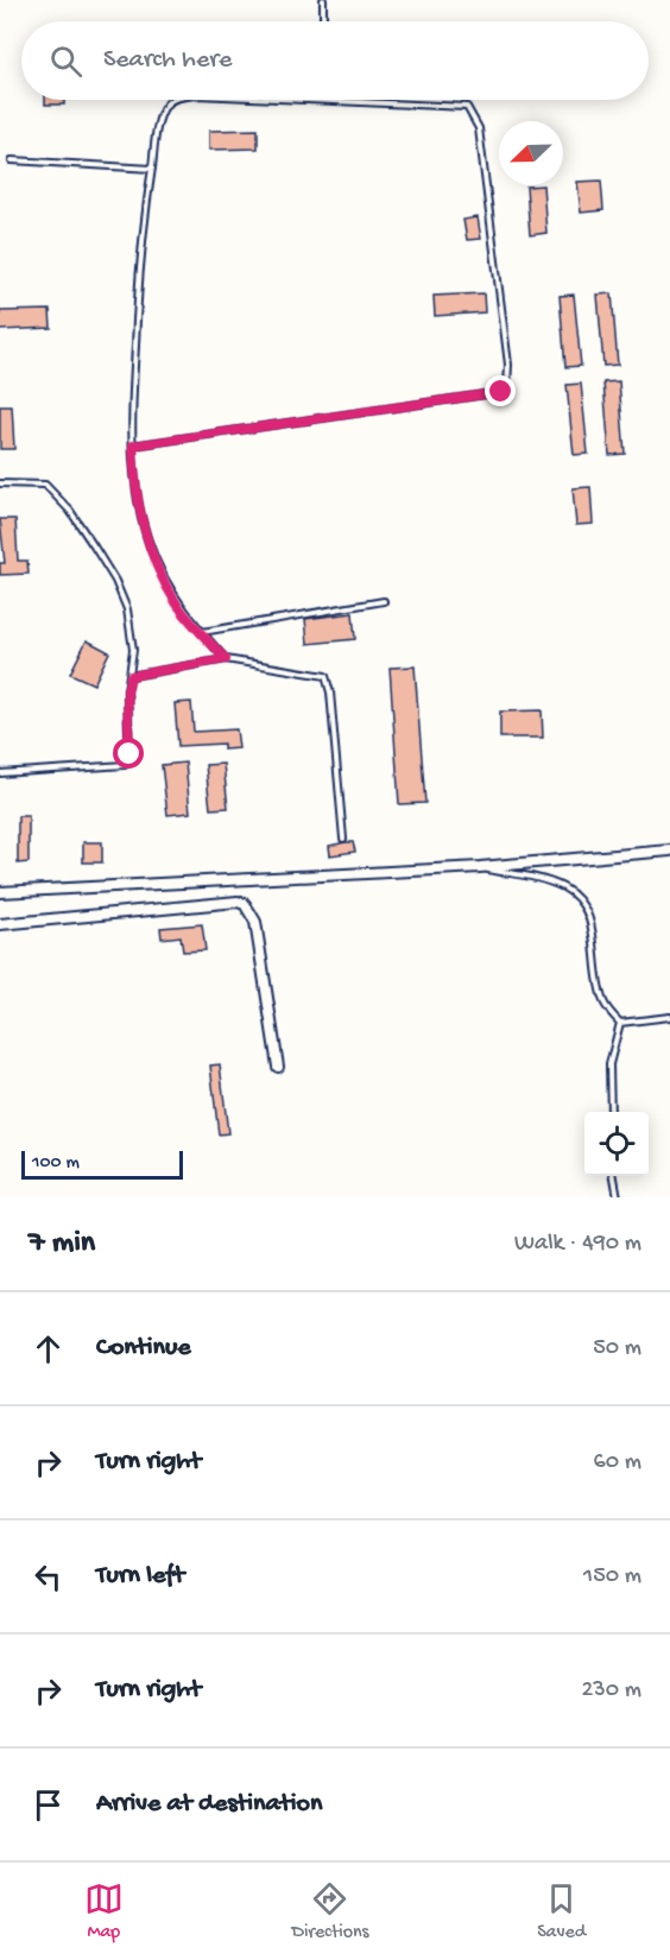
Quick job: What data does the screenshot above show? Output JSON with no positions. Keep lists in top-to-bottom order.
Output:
{
  "scale_bar": "100 m",
  "north": "bottom left",
  "page": {
    "search": "Search here",
    "scale": "100 m",
    "heading": ["7 min", "Walk · 490 m"],
    "list": [
      ["Continue", "50 m"],
      ["Turn right", "60 m"],
      ["Turn left", "150 m"],
      ["Turn right", "230 m"],
      "Arrive at destination"
    ],
    "nav": ["Map", "Directions", "Saved"]
  }
}
